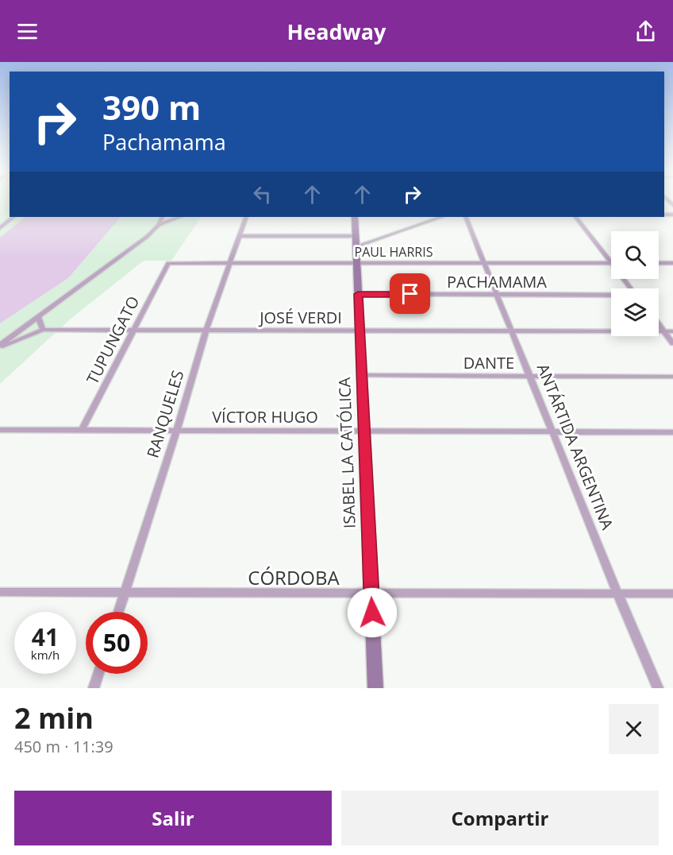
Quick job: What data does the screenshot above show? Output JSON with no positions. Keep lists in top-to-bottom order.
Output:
{
  "streets": {
    "main road": ["ISABEL LA CATÓLICA"],
    "street": [
      "PAUL HARRIS",
      "PACHAMAMA",
      "JOSÉ VERDI",
      "TUPUNGATO",
      "DANTE",
      "RANQUELES",
      "VÍCTOR HUGO",
      "ANTÁRTIDA ARGENTINA",
      "CÓRDOBA"
    ]
  },
  "crossings": [
    ["PAUL HARRIS", "TUPUNGATO"],
    ["PAUL HARRIS", "RANQUELES"],
    ["PAUL HARRIS", "ANTÁRTIDA ARGENTINA"],
    ["PAUL HARRIS", "ISABEL LA CATÓLICA"],
    ["PACHAMAMA", "ANTÁRTIDA ARGENTINA"],
    ["PACHAMAMA", "ISABEL LA CATÓLICA"],
    ["JOSÉ VERDI", "TUPUNGATO"],
    ["JOSÉ VERDI", "RANQUELES"],
    ["JOSÉ VERDI", "ANTÁRTIDA ARGENTINA"],
    ["JOSÉ VERDI", "ISABEL LA CATÓLICA"],
    ["TUPUNGATO", "VÍCTOR HUGO"],
    ["DANTE", "ANTÁRTIDA ARGENTINA"],
    ["DANTE", "ISABEL LA CATÓLICA"],
    ["RANQUELES", "VÍCTOR HUGO"],
    ["RANQUELES", "CÓRDOBA"],
    ["VÍCTOR HUGO", "ANTÁRTIDA ARGENTINA"],
    ["VÍCTOR HUGO", "ISABEL LA CATÓLICA"],
    ["ANTÁRTIDA ARGENTINA", "CÓRDOBA"],
    ["ISABEL LA CATÓLICA", "CÓRDOBA"]
  ],
  "page": {
    "header": "Headway",
    "turn": ["390 m", "Pachamama"],
    "speed": "41 km/h",
    "limit": "50",
    "heading": ["2 min", "450 m · 11:39"],
    "buttons": ["Salir", "Compartir"]
  }
}
